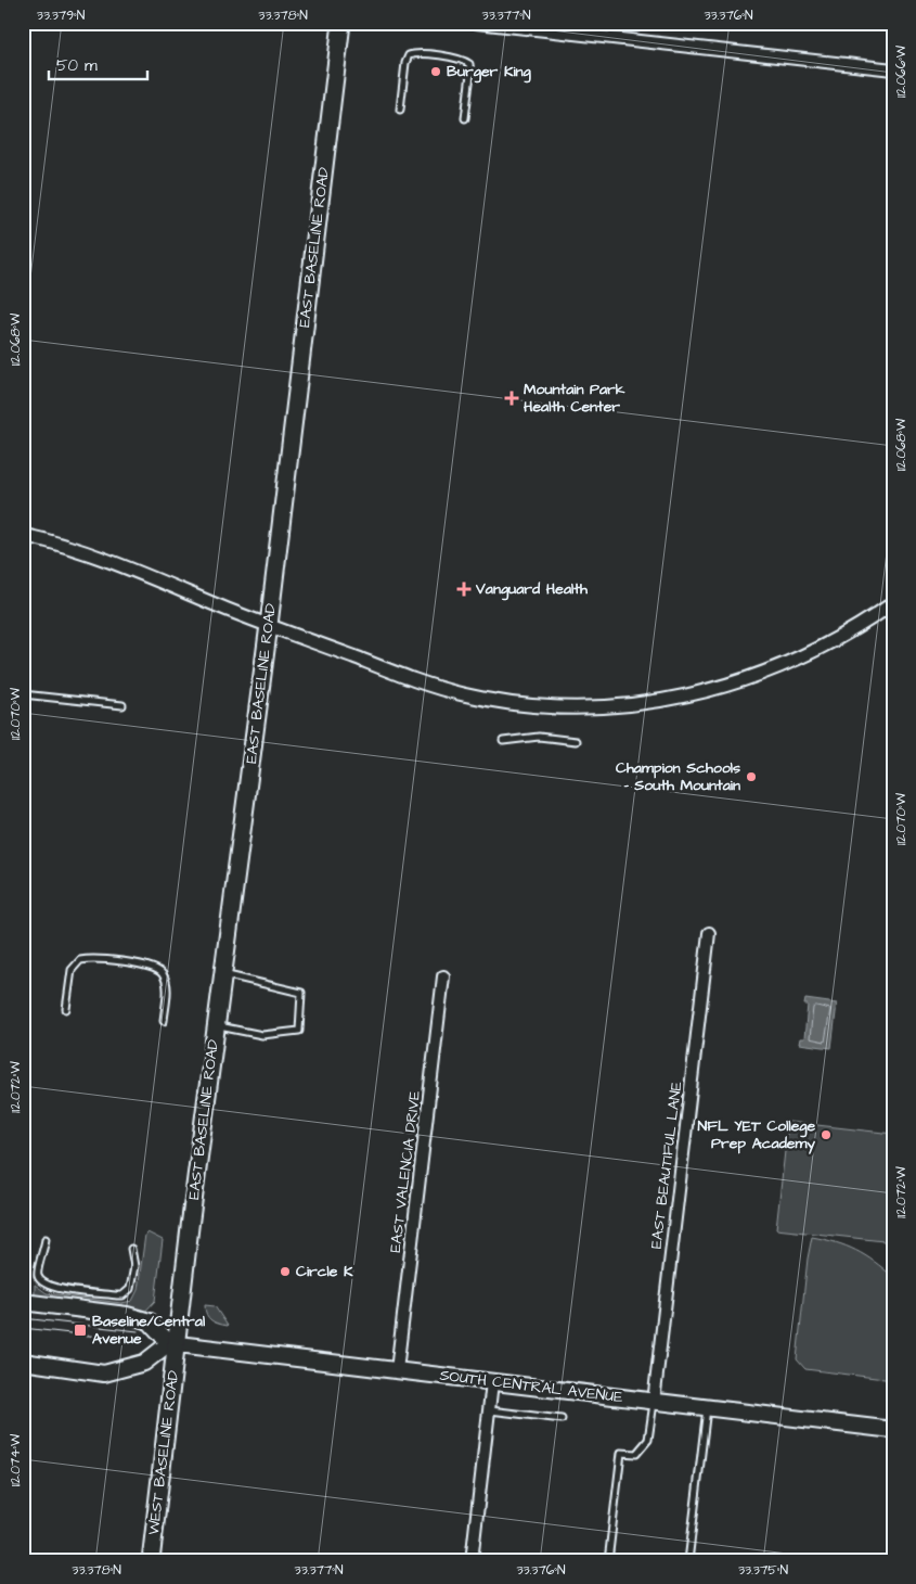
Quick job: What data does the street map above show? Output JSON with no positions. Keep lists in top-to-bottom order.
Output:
{
  "streets": {
    "main road": ["EAST BASELINE ROAD", "SOUTH CENTRAL AVENUE", "WEST BASELINE ROAD"],
    "street": ["EAST BEAUTIFUL LANE", "EAST VALENCIA DRIVE"]
  },
  "crossings": [
    ["EAST BASELINE ROAD", "SOUTH CENTRAL AVENUE"],
    ["EAST BASELINE ROAD", "WEST BASELINE ROAD"],
    ["EAST BEAUTIFUL LANE", "SOUTH CENTRAL AVENUE"],
    ["EAST VALENCIA DRIVE", "SOUTH CENTRAL AVENUE"],
    ["SOUTH CENTRAL AVENUE", "WEST BASELINE ROAD"]
  ],
  "places": {
    "other": [
      "Burger King",
      "Champion Schools - South Mountain",
      "NFL YET College Prep Academy",
      "Circle K"
    ],
    "health": ["Mountain Park Health Center", "Vanguard Health"],
    "transit": ["Baseline/Central Avenue"]
  },
  "scale_bar": "50 m",
  "coordinates": [
    "33.379°N",
    "33.378°N",
    "33.377°N",
    "33.376°N",
    "112.066°W",
    "112.068°W",
    "112.070°W",
    "112.072°W",
    "112.074°W",
    "33.375°N"
  ]
}
